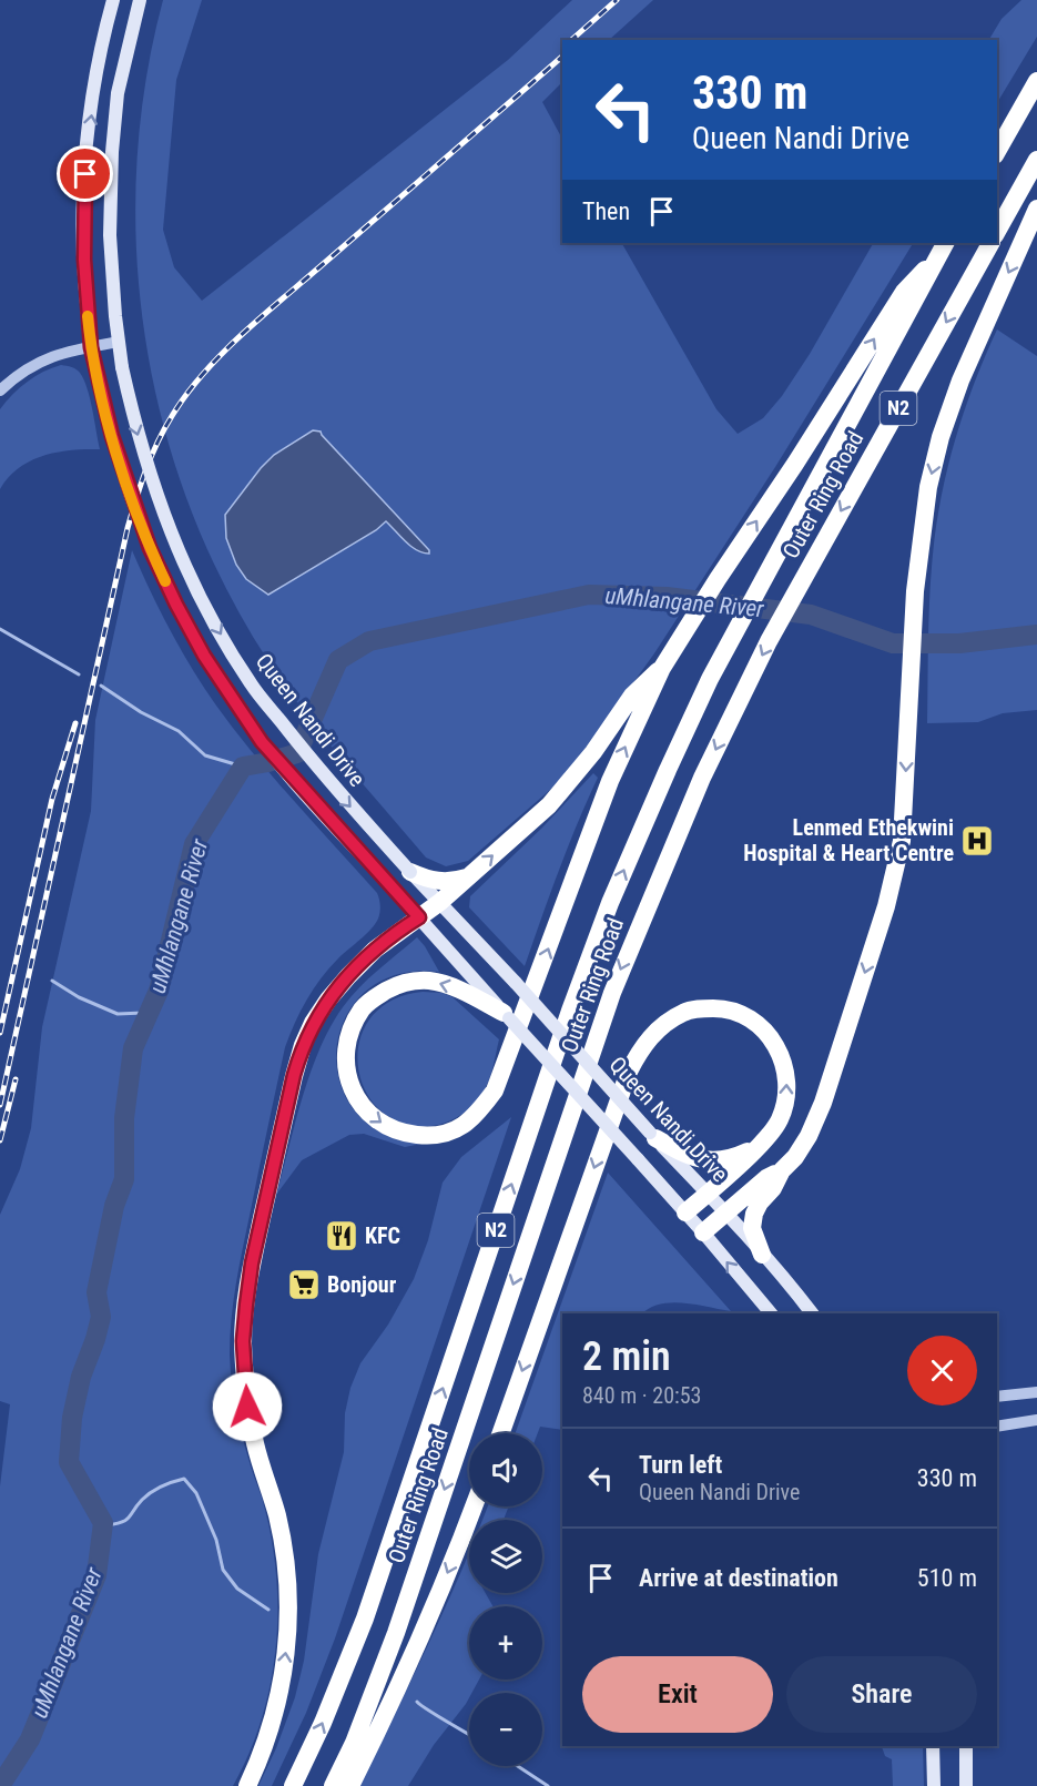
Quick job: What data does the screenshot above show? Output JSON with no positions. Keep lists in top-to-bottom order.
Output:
{
  "streets": {
    "highway": ["N2", "Outer Ring Road"],
    "main road": ["Queen Nandi Drive"]
  },
  "water": ["uMhlangane River"],
  "places": {
    "hospital": ["Lenmed Ethekwini Hospital & Heart Centre"],
    "restaurant": ["KFC"],
    "supermarket": ["Bonjour"]
  },
  "page": {
    "turn": ["330 m", "Queen Nandi Drive"],
    "then": "Then",
    "heading": ["2 min", "840 m · 20:53"],
    "list": [
      {
        "name": "Turn left",
        "note": "Queen Nandi Drive",
        "value": "330 m"
      },
      {
        "name": "Arrive at destination",
        "value": "510 m"
      }
    ],
    "map_buttons": ["+", "−"],
    "buttons": ["Exit", "Share"]
  }
}
